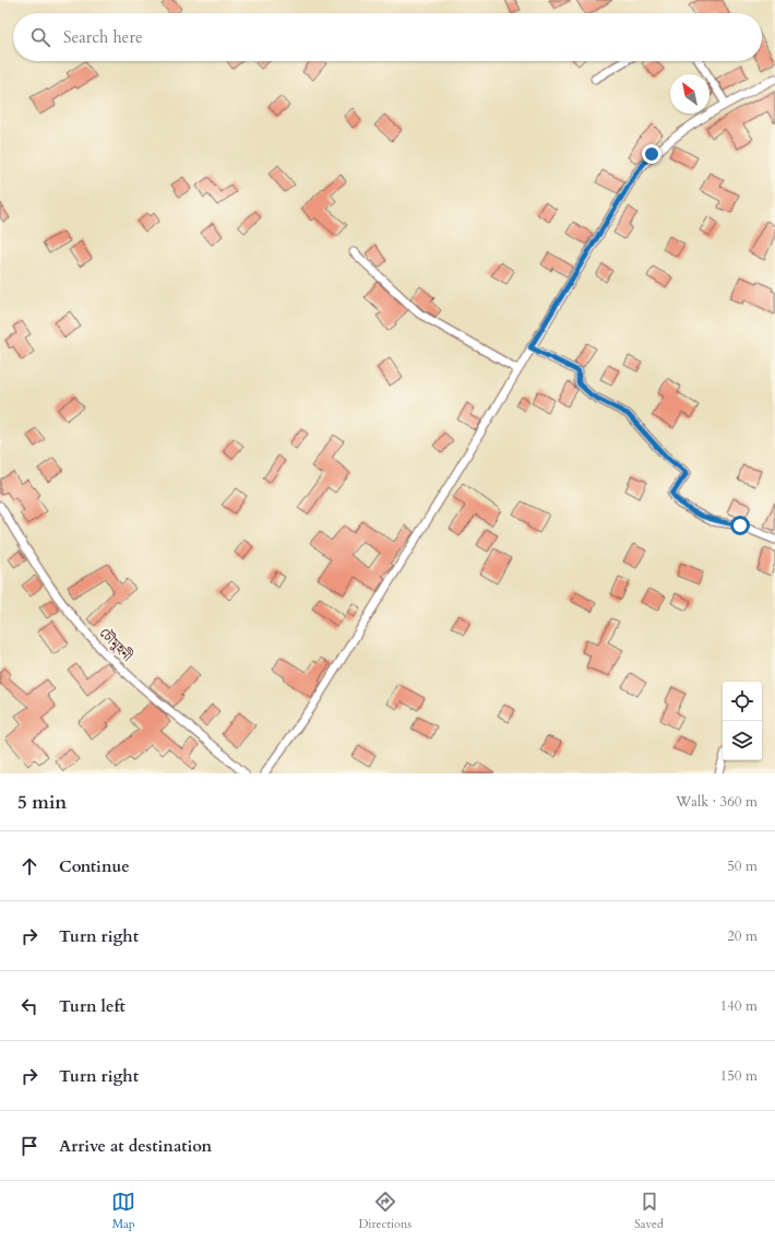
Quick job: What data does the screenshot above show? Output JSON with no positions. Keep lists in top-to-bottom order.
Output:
{
  "streets": {
    "street": ["চৌমুহনী"]
  },
  "north": "top left",
  "page": {
    "search": "Search here",
    "heading": ["5 min", "Walk · 360 m"],
    "list": [
      ["Continue", "50 m"],
      ["Turn right", "20 m"],
      ["Turn left", "140 m"],
      ["Turn right", "150 m"],
      "Arrive at destination"
    ],
    "nav": ["Map", "Directions", "Saved"]
  }
}
